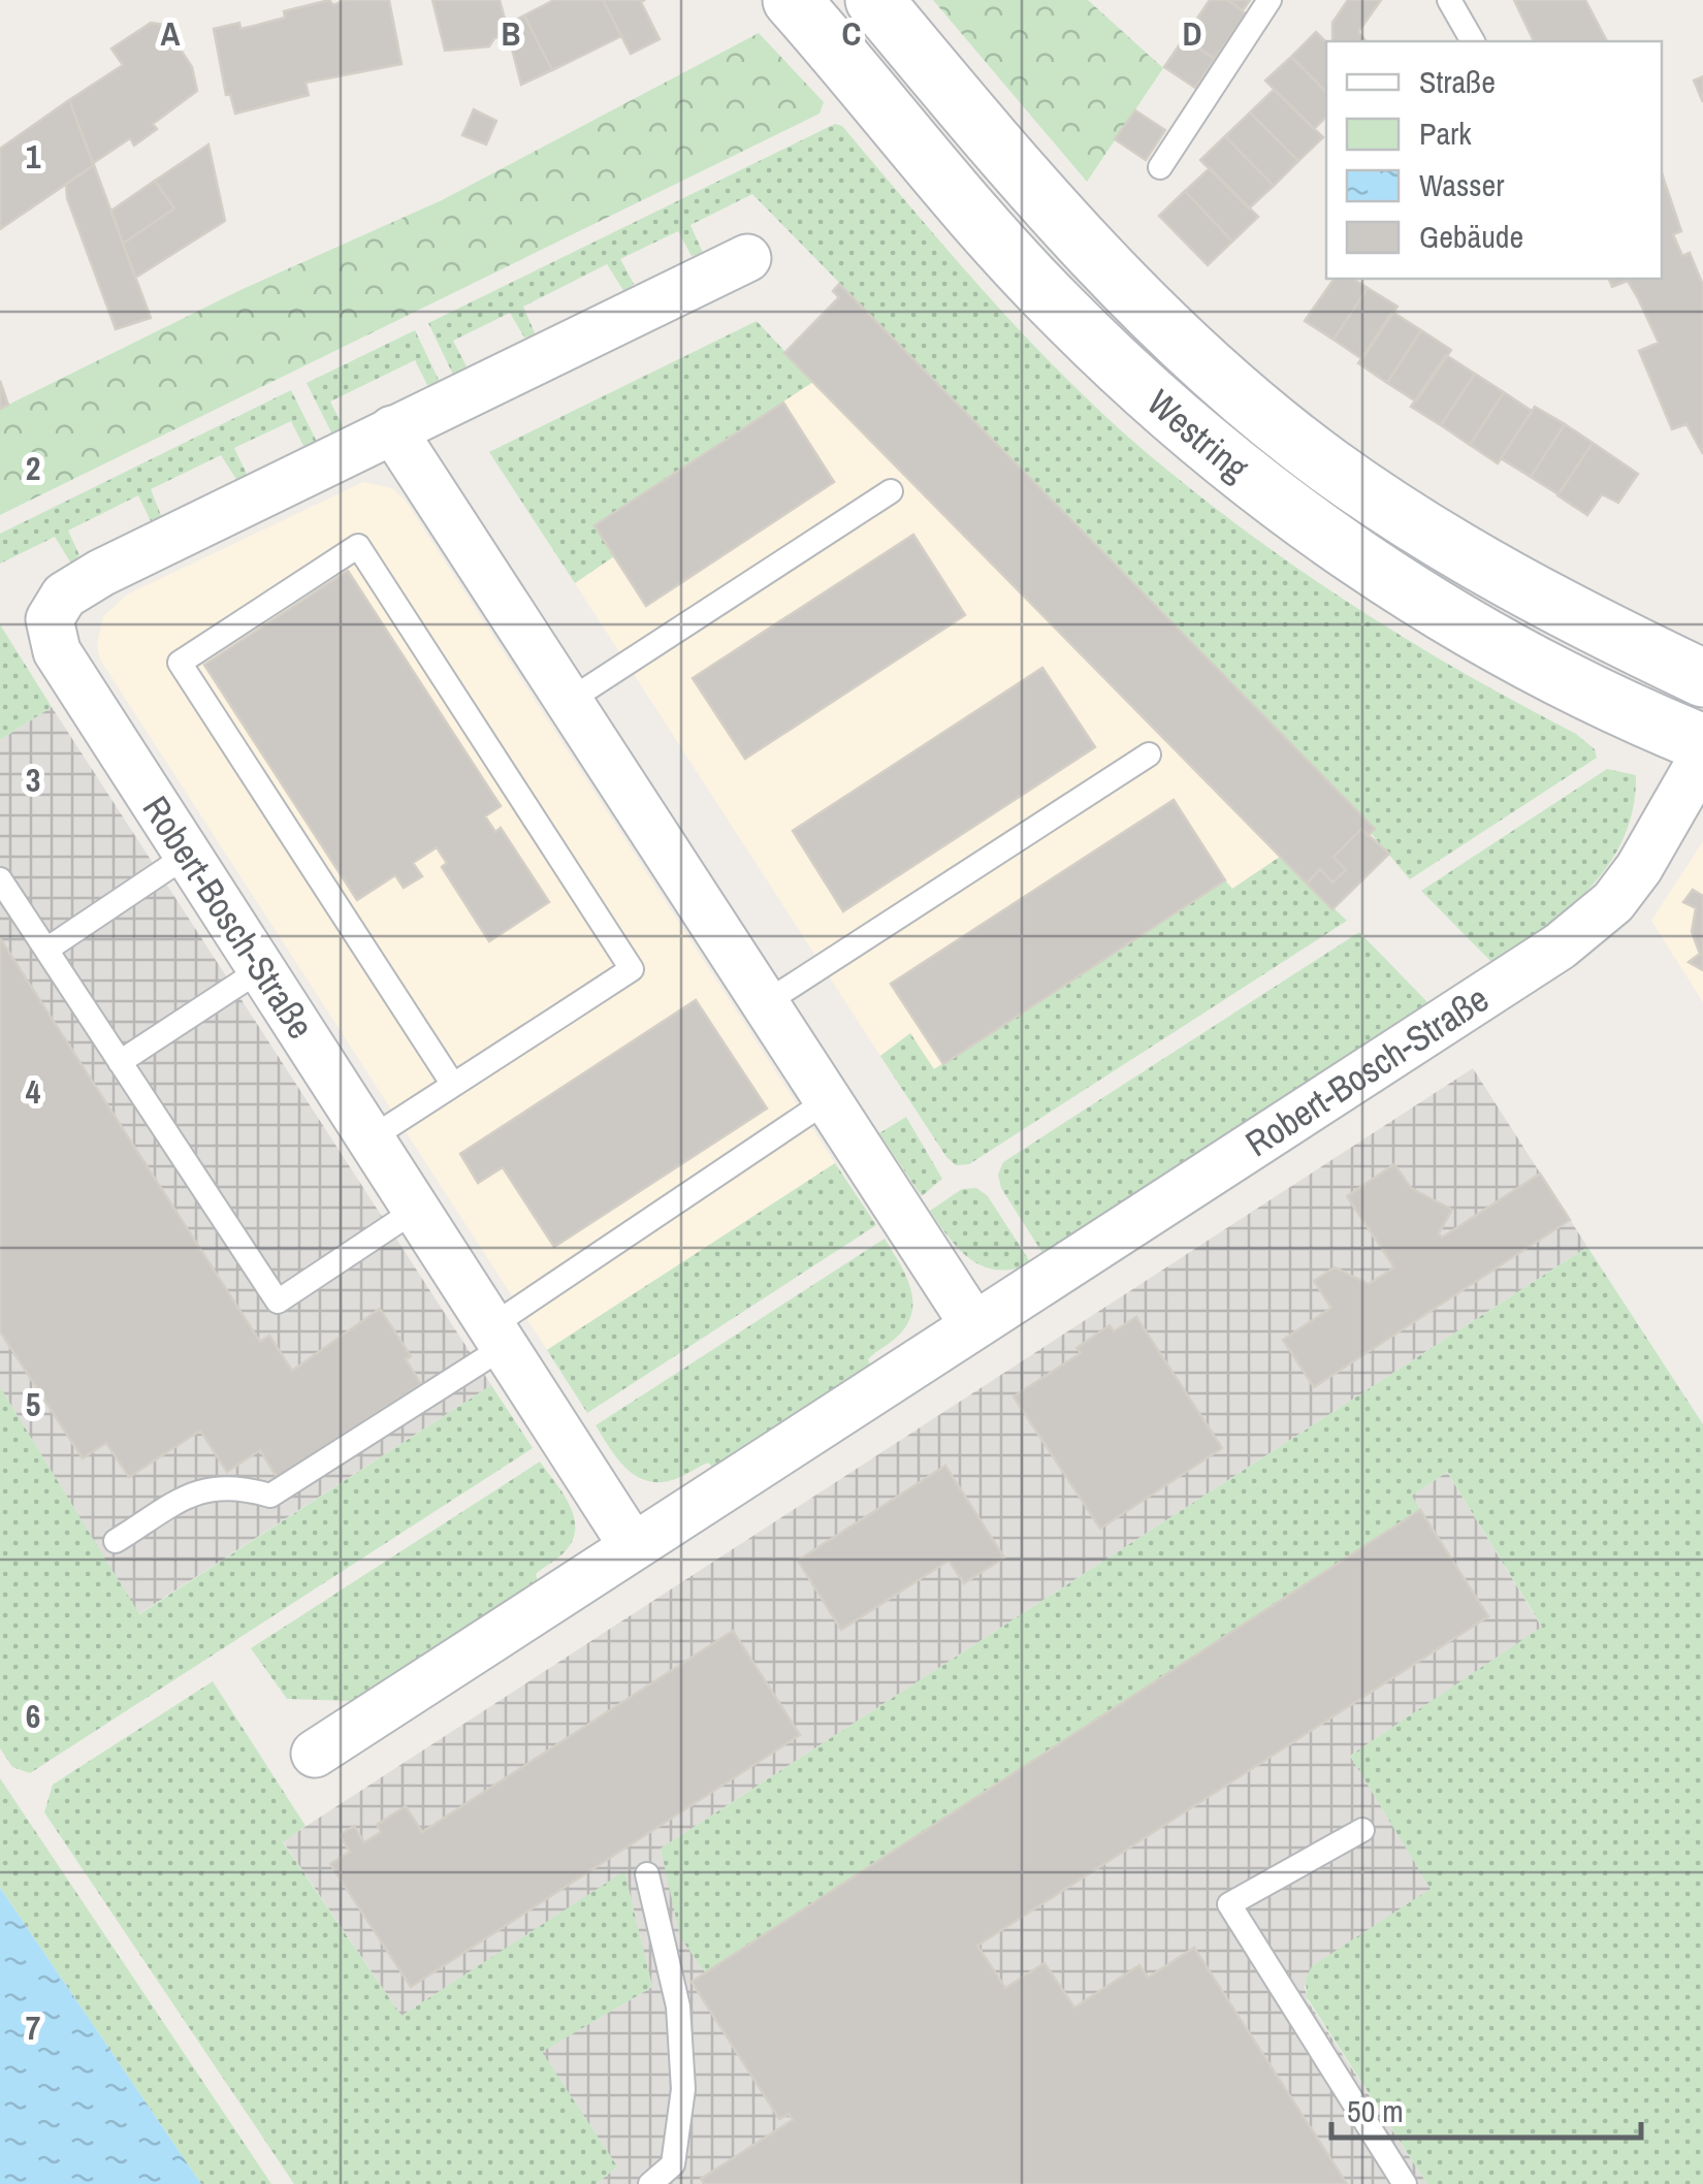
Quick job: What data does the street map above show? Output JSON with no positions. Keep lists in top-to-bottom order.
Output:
{
  "streets": {
    "main road": ["Westring"],
    "street": ["Robert-Bosch-Straße"]
  },
  "legend": [
    "Straße",
    "Park",
    "Wasser",
    "Gebäude"
  ],
  "scale_bar": "50 m",
  "grid": {
    "columns": [
      "A",
      "B",
      "C",
      "D"
    ],
    "rows": [
      "1",
      "2",
      "3",
      "4",
      "5",
      "6",
      "7"
    ]
  }
}
